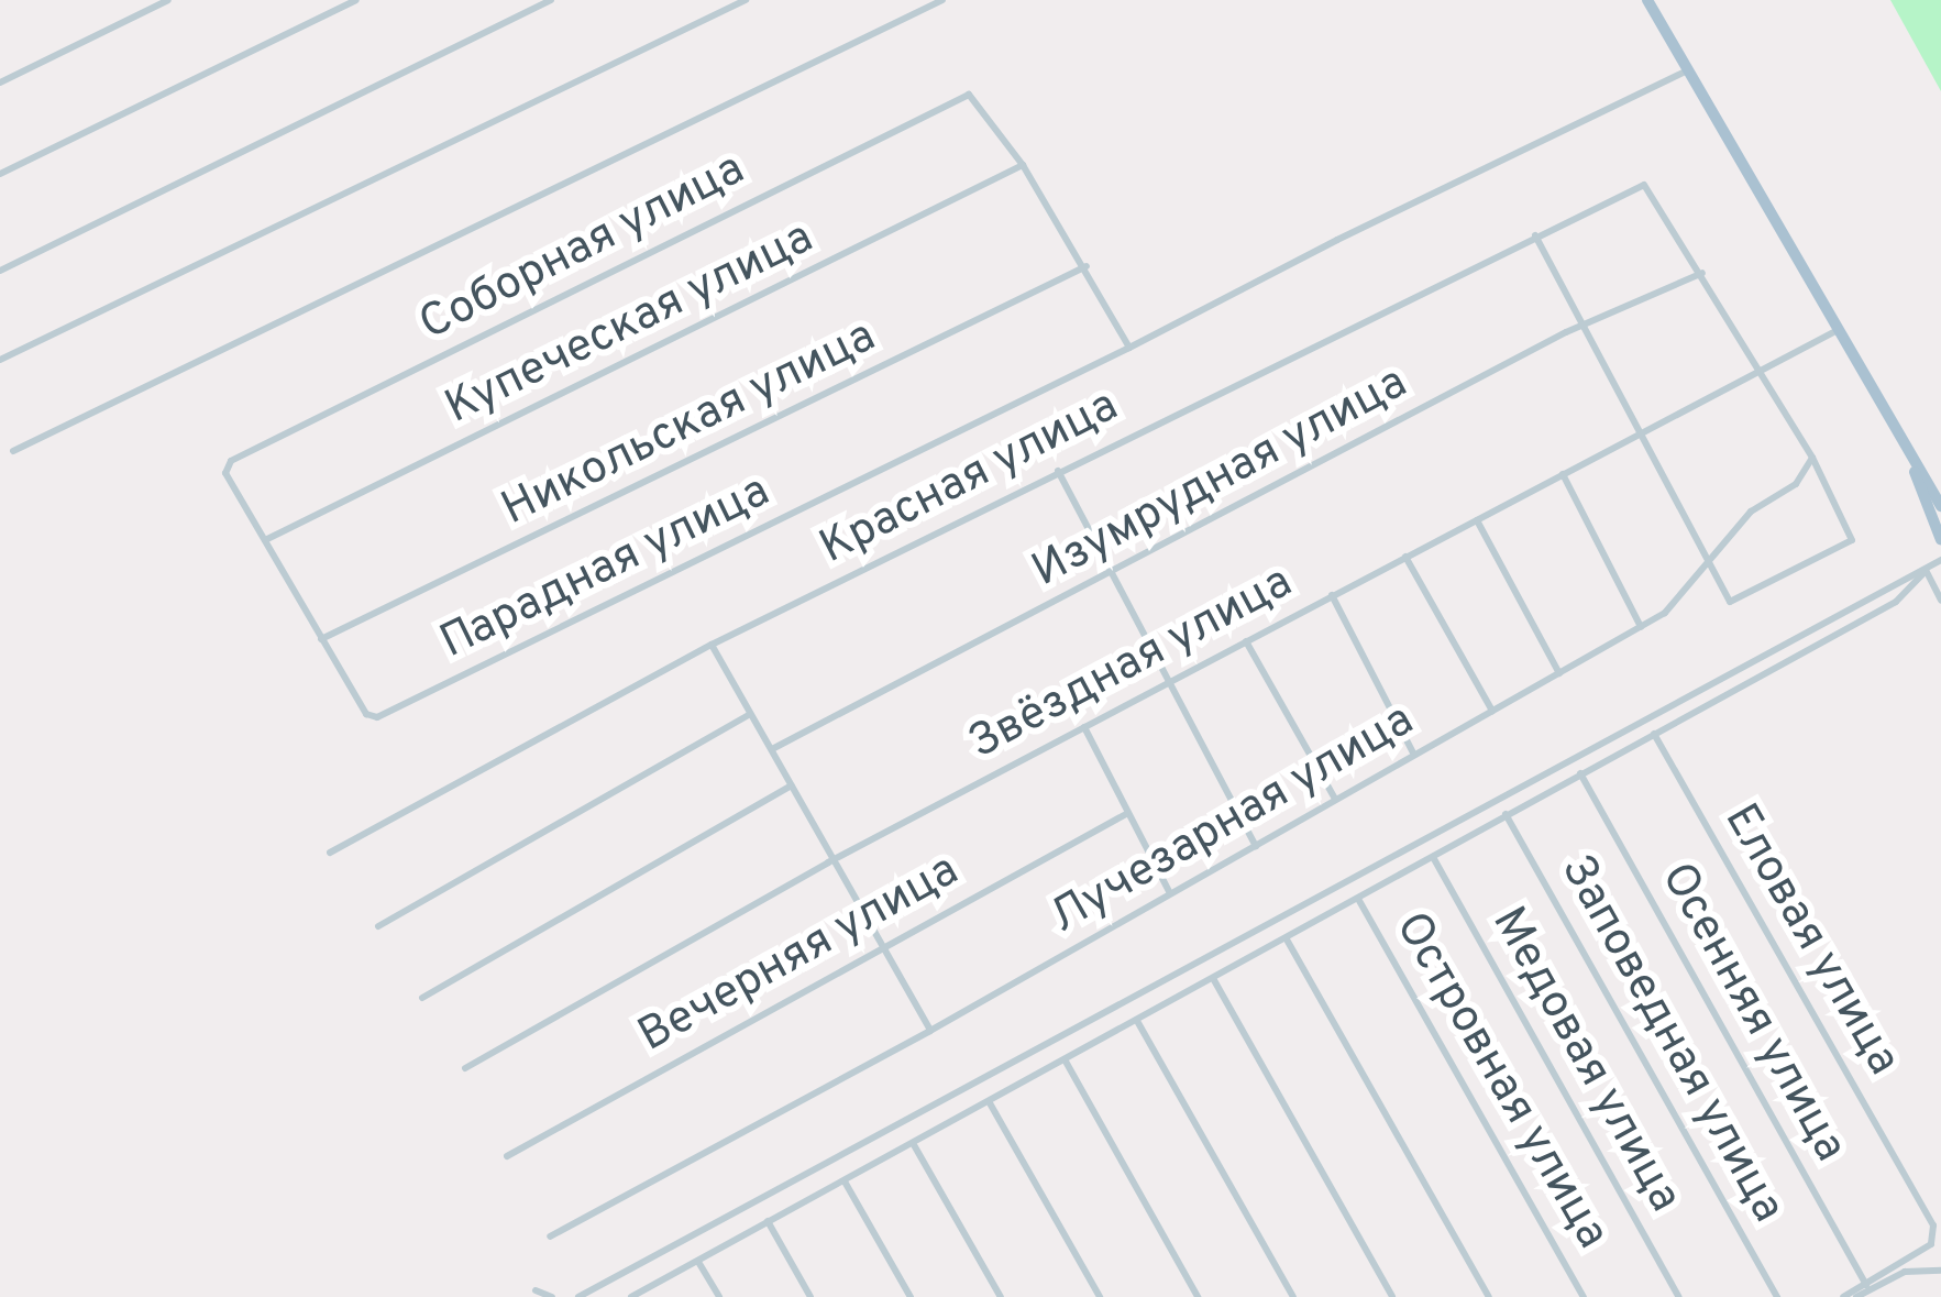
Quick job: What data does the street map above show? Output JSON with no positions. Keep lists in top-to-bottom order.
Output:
{
  "streets": {
    "street": [
      "Соборная улица",
      "Купеческая улица",
      "Никольская улица",
      "Красная улица",
      "Изумрудная улица",
      "Парадная улица",
      "Звёздная улица",
      "Лучезарная улица",
      "Еловая улица",
      "Вечерняя улица",
      "Осенняя улица",
      "Заповедная улица",
      "Медовая улица",
      "Островная улица"
    ]
  },
  "crossings": [
    ["Соборная улица", "Купеческая улица"],
    ["Соборная улица", "Парадная улица"],
    ["Купеческая улица", "Парадная улица"],
    ["Никольская улица", "Парадная улица"],
    ["Красная улица", "Изумрудная улица"],
    ["Еловая улица", "Осенняя улица"]
  ]
}
